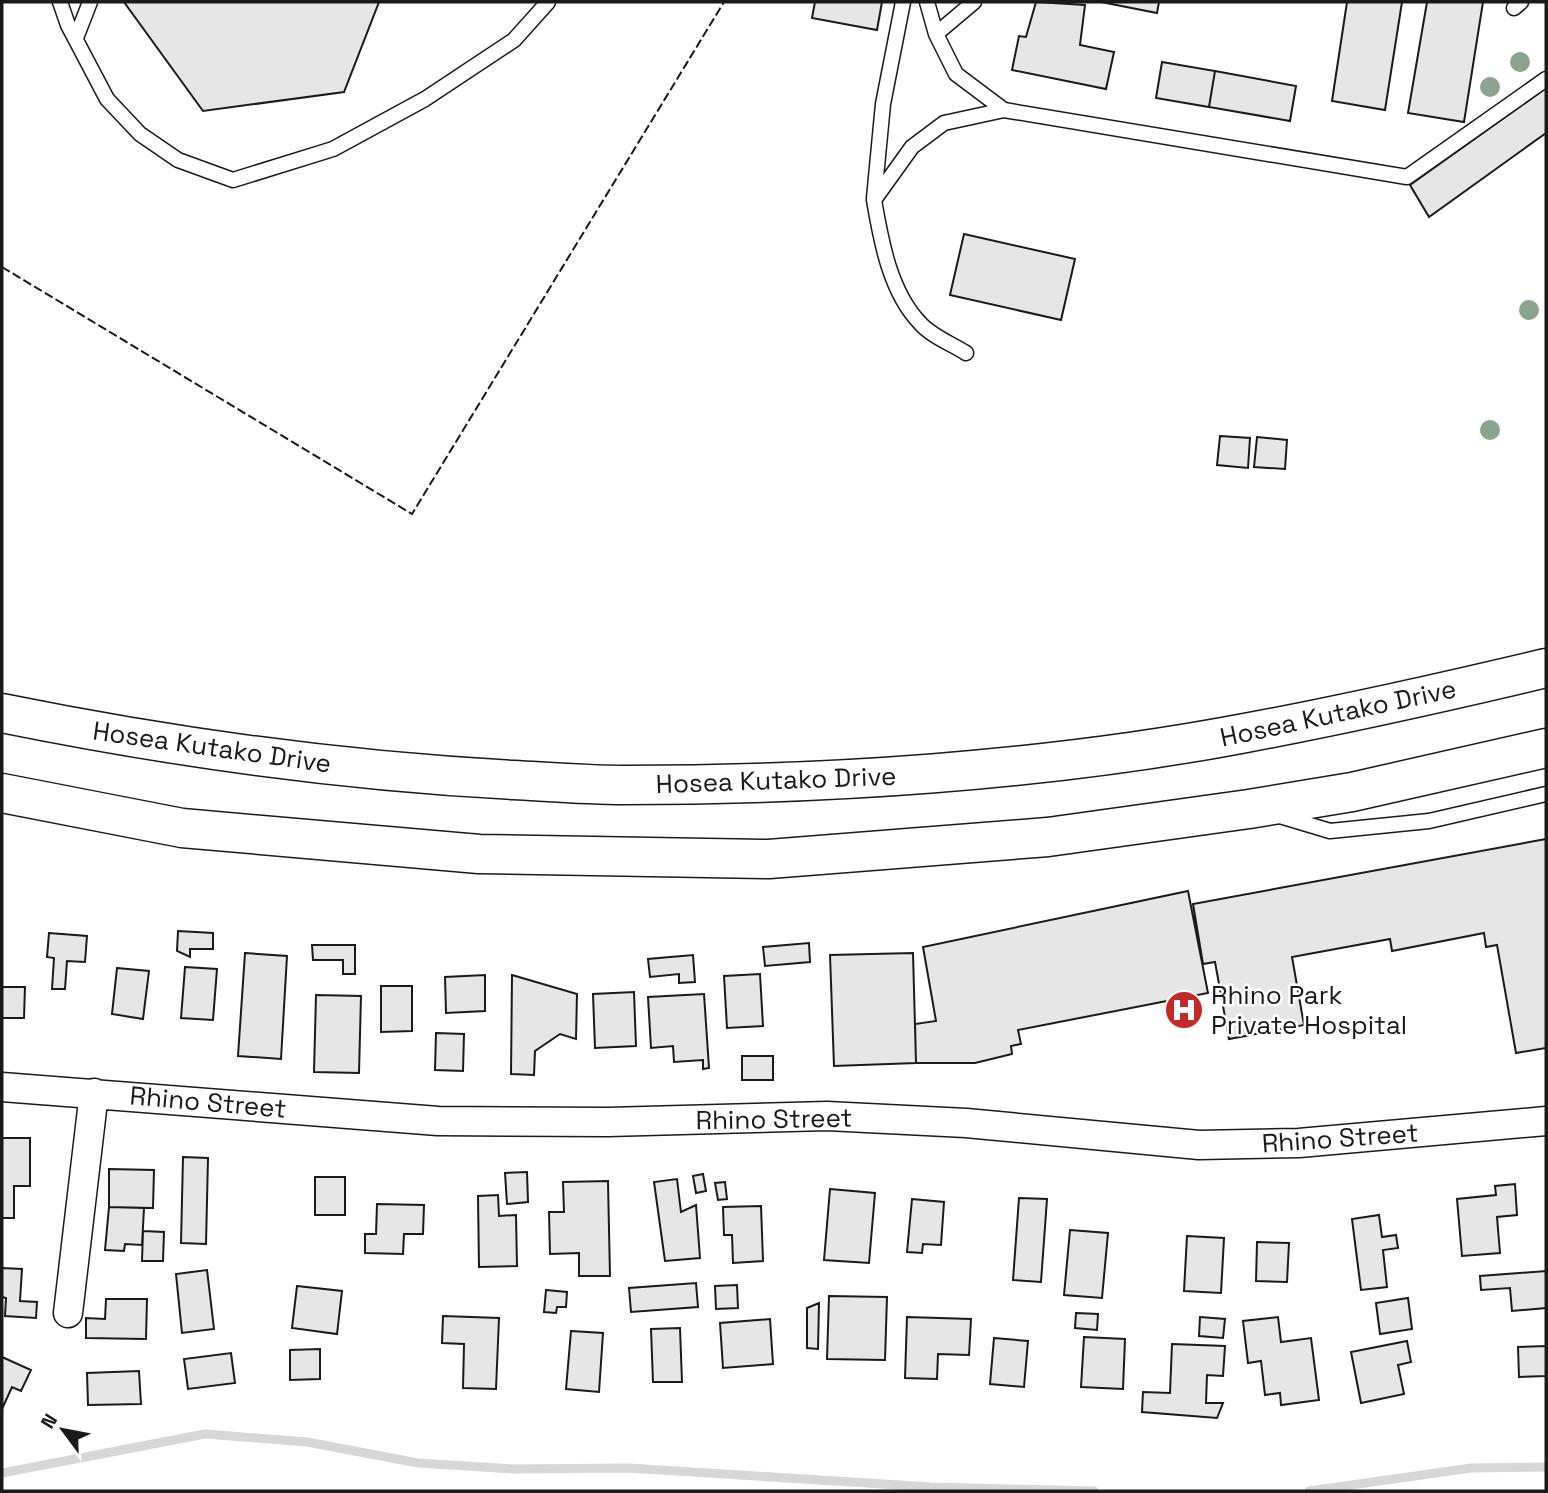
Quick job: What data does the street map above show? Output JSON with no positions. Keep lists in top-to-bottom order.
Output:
{
  "streets": {
    "main road": ["Hosea Kutako Drive"],
    "street": ["Rhino Street"]
  },
  "places": {
    "hospital": ["Rhino Park Private Hospital"]
  },
  "north": "top left"
}
